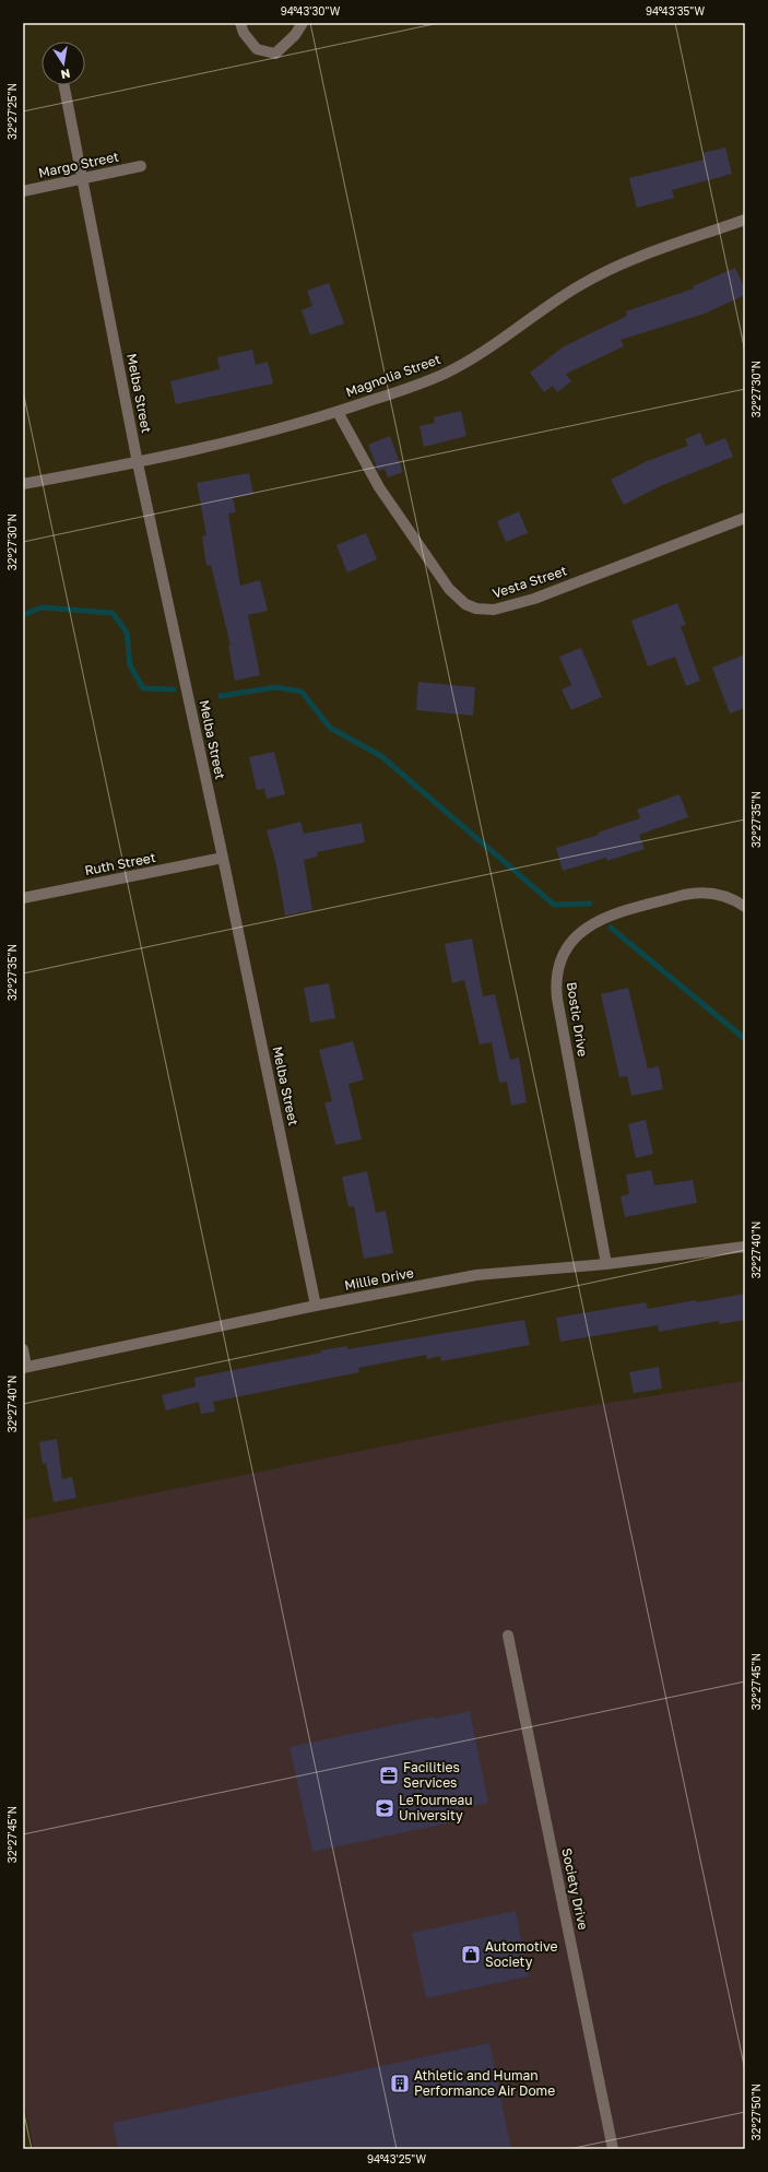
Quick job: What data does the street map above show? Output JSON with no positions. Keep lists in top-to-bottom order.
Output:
{
  "streets": {
    "street": [
      "Margo Street",
      "Magnolia Street",
      "Melba Street",
      "Vesta Street",
      "Ruth Street",
      "Bostic Drive",
      "Millie Drive",
      "Society Drive"
    ]
  },
  "crossings": [
    ["Margo Street", "Melba Street"],
    ["Magnolia Street", "Melba Street"],
    ["Magnolia Street", "Vesta Street"],
    ["Melba Street", "Ruth Street"],
    ["Melba Street", "Millie Drive"],
    ["Bostic Drive", "Millie Drive"]
  ],
  "places": {
    "office": ["Facilities Services"],
    "school or university": ["LeTourneau University"],
    "shop": ["Automotive Society"],
    "building": ["Athletic and Human Performance Air Dome"]
  },
  "north": "bottom",
  "coordinates": [
    "94°43'30\"W",
    "94°43'35\"W",
    "32°27'25\"N",
    "32°27'30\"N",
    "32°27'35\"N",
    "32°27'40\"N",
    "32°27'45\"N",
    "32°27'50\"N",
    "94°43'25\"W"
  ]
}
